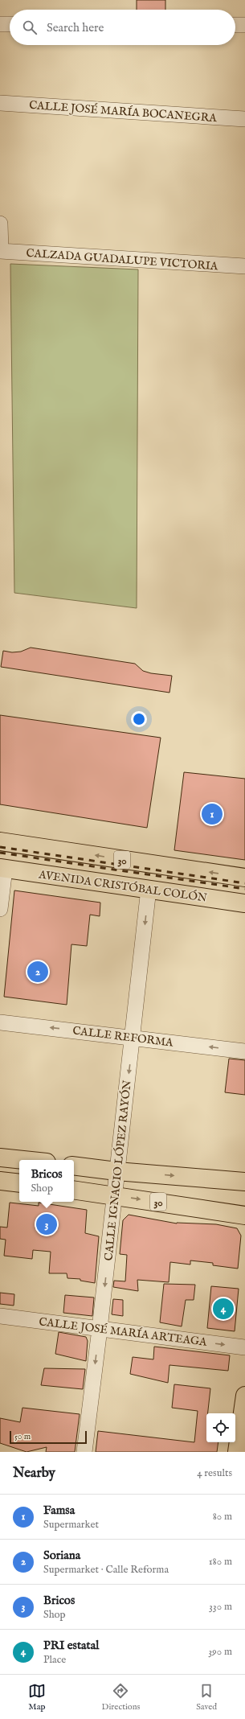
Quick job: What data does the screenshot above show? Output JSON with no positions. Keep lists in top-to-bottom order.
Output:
{
  "streets": {
    "main road": ["30", "AVENIDA CRISTÓBAL COLÓN"],
    "street": [
      "CALLE JOSÉ MARÍA BOCANEGRA",
      "CALZADA GUADALUPE VICTORIA",
      "CALLE REFORMA",
      "CALLE IGNACIO LÓPEZ RAYÓN",
      "CALLE JOSÉ MARÍA ARTEAGA"
    ]
  },
  "crossings": [
    ["30", "CALLE IGNACIO LÓPEZ RAYÓN"],
    ["AVENIDA CRISTÓBAL COLÓN", "CALLE IGNACIO LÓPEZ RAYÓN"],
    ["CALLE REFORMA", "CALLE IGNACIO LÓPEZ RAYÓN"],
    ["CALLE IGNACIO LÓPEZ RAYÓN", "CALLE JOSÉ MARÍA ARTEAGA"]
  ],
  "one_way": ["CALLE REFORMA", "CALLE IGNACIO LÓPEZ RAYÓN", "CALLE JOSÉ MARÍA ARTEAGA"],
  "scale_bar": "50 m",
  "page": {
    "search": "Search here",
    "pins": [
      "1",
      "2",
      "3",
      "4"
    ],
    "popup": ["Bricos", "Shop"],
    "scale": "50 m",
    "heading": ["Nearby", "4 results"],
    "list": [
      {
        "mark": "1",
        "name": "Famsa",
        "note": "Supermarket",
        "value": "80 m"
      },
      {
        "mark": "2",
        "name": "Soriana",
        "note": "Supermarket · Calle Reforma",
        "value": "180 m"
      },
      {
        "mark": "3",
        "name": "Bricos",
        "note": "Shop",
        "value": "330 m"
      },
      {
        "mark": "4",
        "name": "PRI estatal",
        "note": "Place",
        "value": "390 m"
      }
    ],
    "nav": ["Map", "Directions", "Saved"]
  }
}
